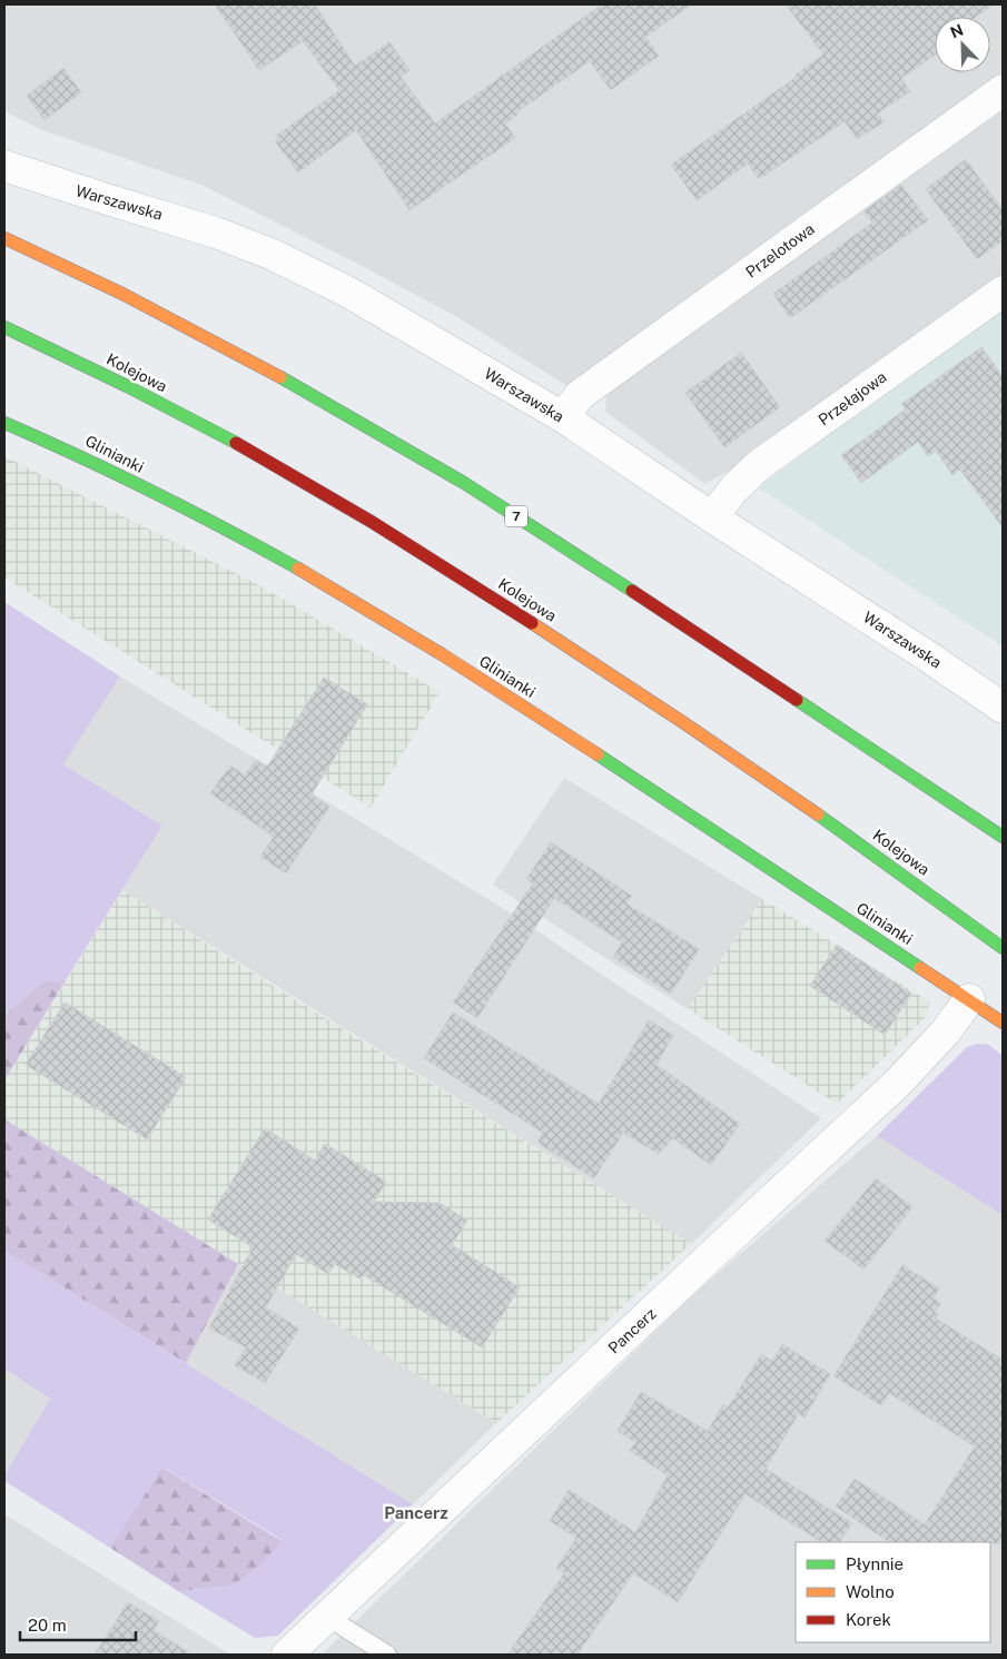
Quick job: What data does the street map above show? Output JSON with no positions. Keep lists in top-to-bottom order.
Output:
{
  "streets": {
    "main road": ["Kolejowa", "Glinianki", "7"],
    "street": [
      "Warszawska",
      "Przelotowa",
      "Przełajowa",
      "Pancerz"
    ]
  },
  "crossings": [
    ["Warszawska", "Przelotowa"],
    ["Warszawska", "Przełajowa"],
    ["Glinianki", "Pancerz"]
  ],
  "districts": ["Pancerz"],
  "legend": ["Płynnie", "Wolno", "Korek"],
  "scale_bar": "20 m",
  "north": "top left"
}
